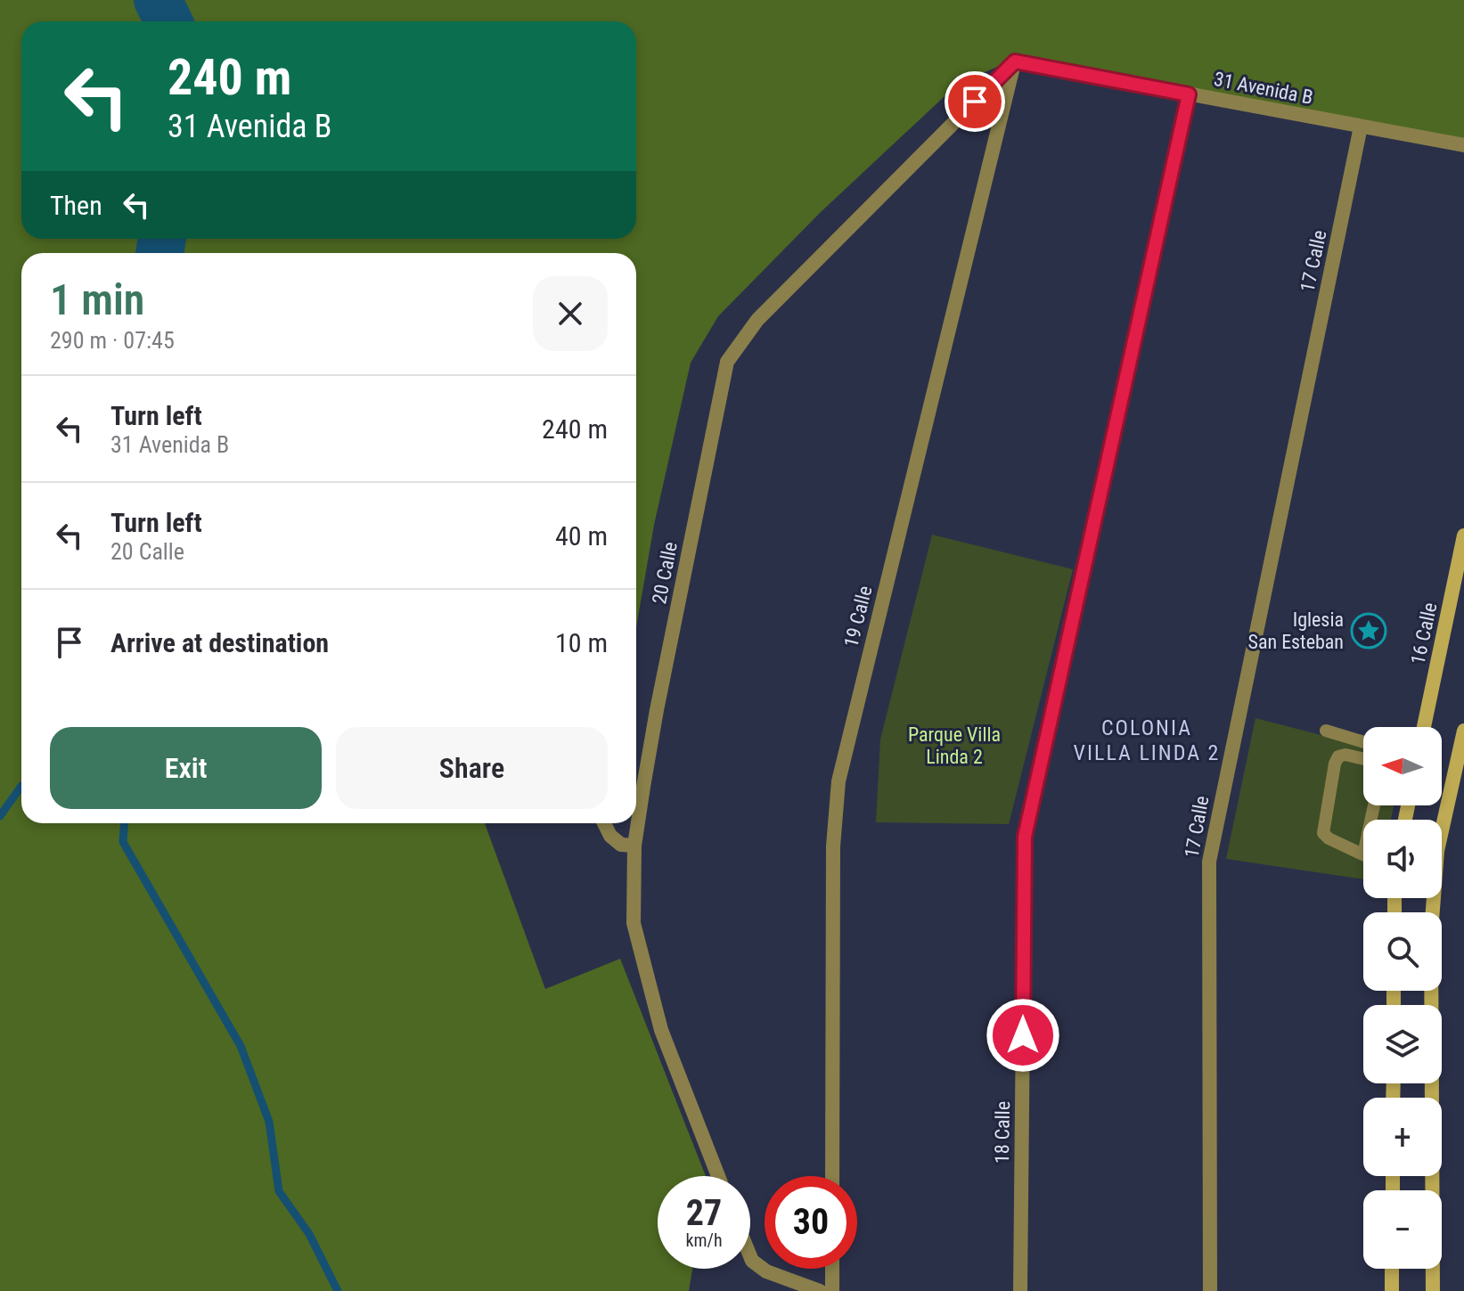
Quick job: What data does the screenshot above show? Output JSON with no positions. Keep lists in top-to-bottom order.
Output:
{
  "streets": {
    "main road": ["16 Calle"],
    "street": [
      "31 Avenida B",
      "17 Calle",
      "20 Calle",
      "19 Calle",
      "18 Calle"
    ]
  },
  "crossings": [
    ["31 Avenida B", "17 Calle"],
    ["31 Avenida B", "20 Calle"],
    ["31 Avenida B", "19 Calle"],
    ["31 Avenida B", "18 Calle"],
    ["20 Calle", "19 Calle"]
  ],
  "districts": ["COLONIA VILLA LINDA 2"],
  "parks": ["Parque Villa Linda 2"],
  "places": {
    "place": ["Iglesia San Esteban"]
  },
  "north": "left",
  "page": {
    "turn": ["240 m", "31 Avenida B"],
    "then": "Then",
    "heading": ["1 min", "290 m · 07:45"],
    "list": [
      {
        "name": "Turn left",
        "note": "31 Avenida B",
        "value": "240 m"
      },
      {
        "name": "Turn left",
        "note": "20 Calle",
        "value": "40 m"
      },
      {
        "name": "Arrive at destination",
        "value": "10 m"
      }
    ],
    "buttons": ["Exit", "Share"],
    "map_buttons": ["+", "−"],
    "speed": "27 km/h",
    "limit": "30"
  }
}
